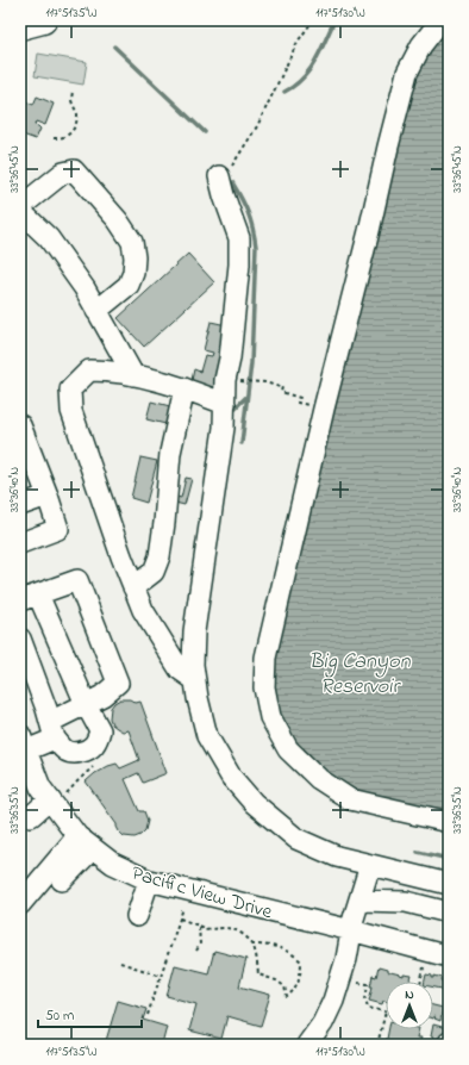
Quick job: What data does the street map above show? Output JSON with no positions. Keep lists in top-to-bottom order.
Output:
{
  "streets": {
    "street": ["Pacific View Drive"]
  },
  "water": ["Big Canyon Reservoir"],
  "scale_bar": "50 m",
  "north": "top",
  "coordinates": [
    "117°51'35\"W",
    "117°51'30\"W",
    "33°36'45\"N",
    "33°36'40\"N",
    "33°36'35\"N"
  ]
}
